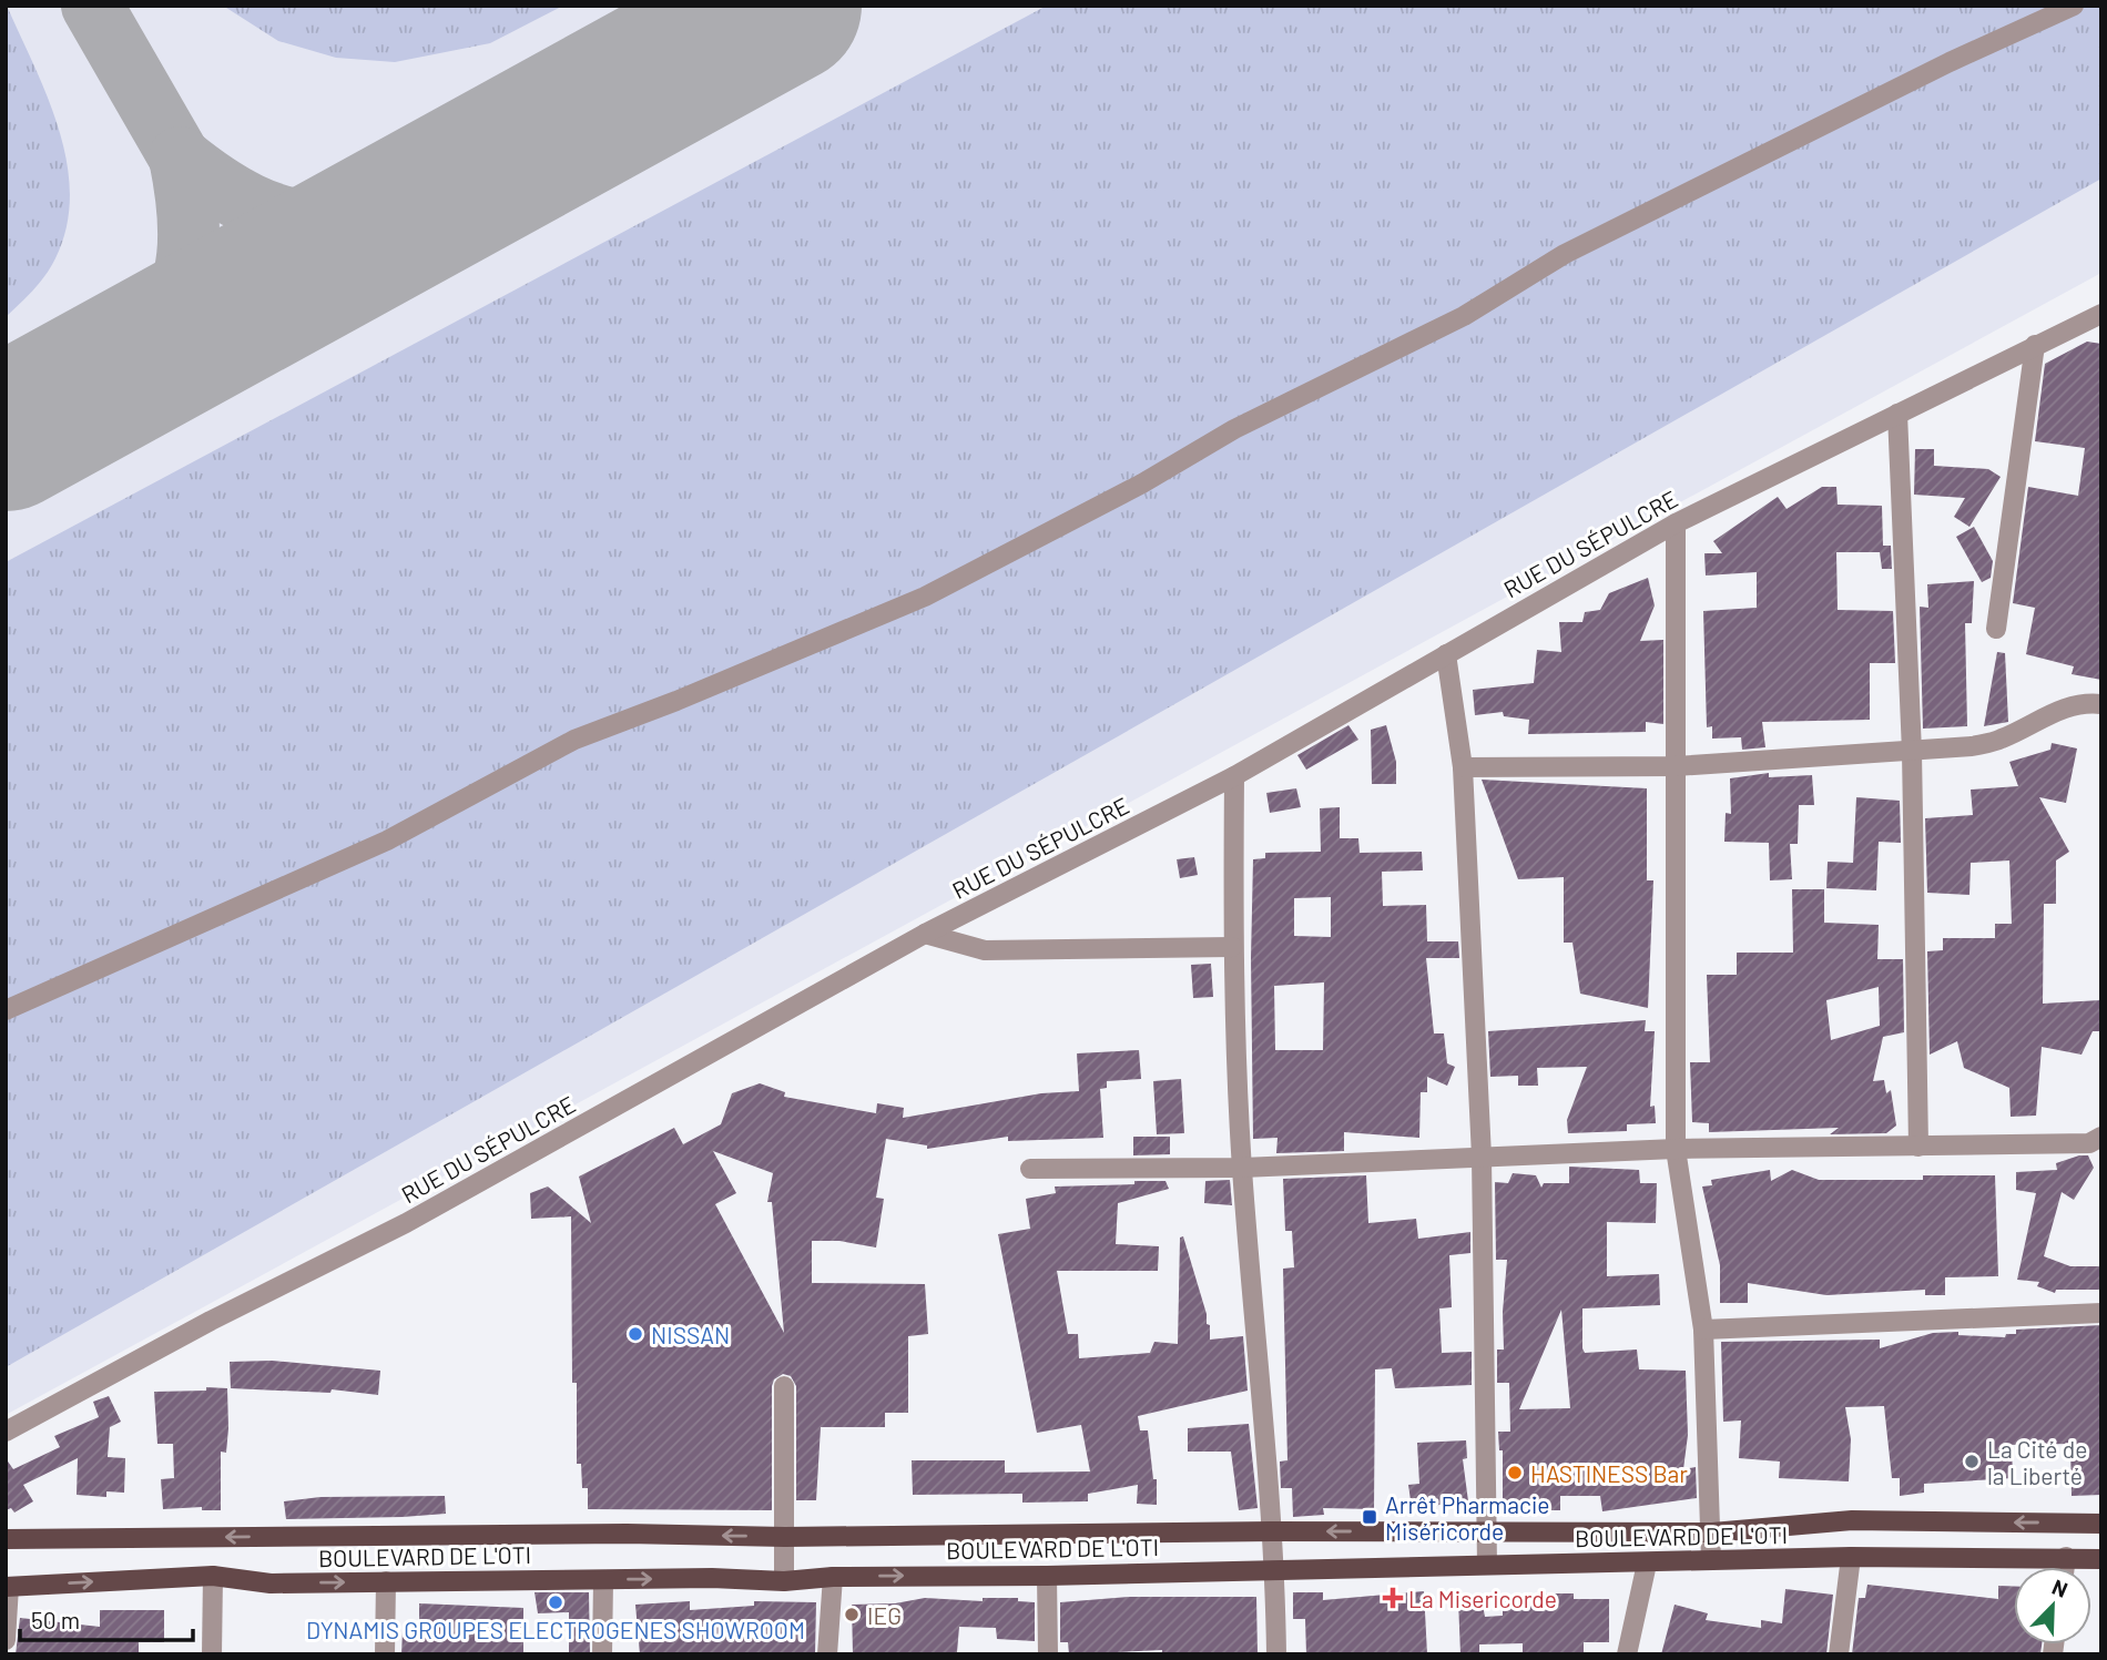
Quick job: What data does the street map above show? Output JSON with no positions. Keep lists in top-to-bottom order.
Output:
{
  "streets": {
    "main road": ["BOULEVARD DE L'OTI"],
    "street": ["RUE DU SÉPULCRE"]
  },
  "places": {
    "other": [
      "NISSAN",
      "La Cité de la Liberté",
      "HASTINESS Bar",
      "DYNAMIS GROUPES ELECTROGENES SHOWROOM",
      "IEG"
    ],
    "transit": ["Arrêt Pharmacie Miséricorde"],
    "health": ["La Misericorde"]
  },
  "scale_bar": "50 m",
  "north": "top right"
}
